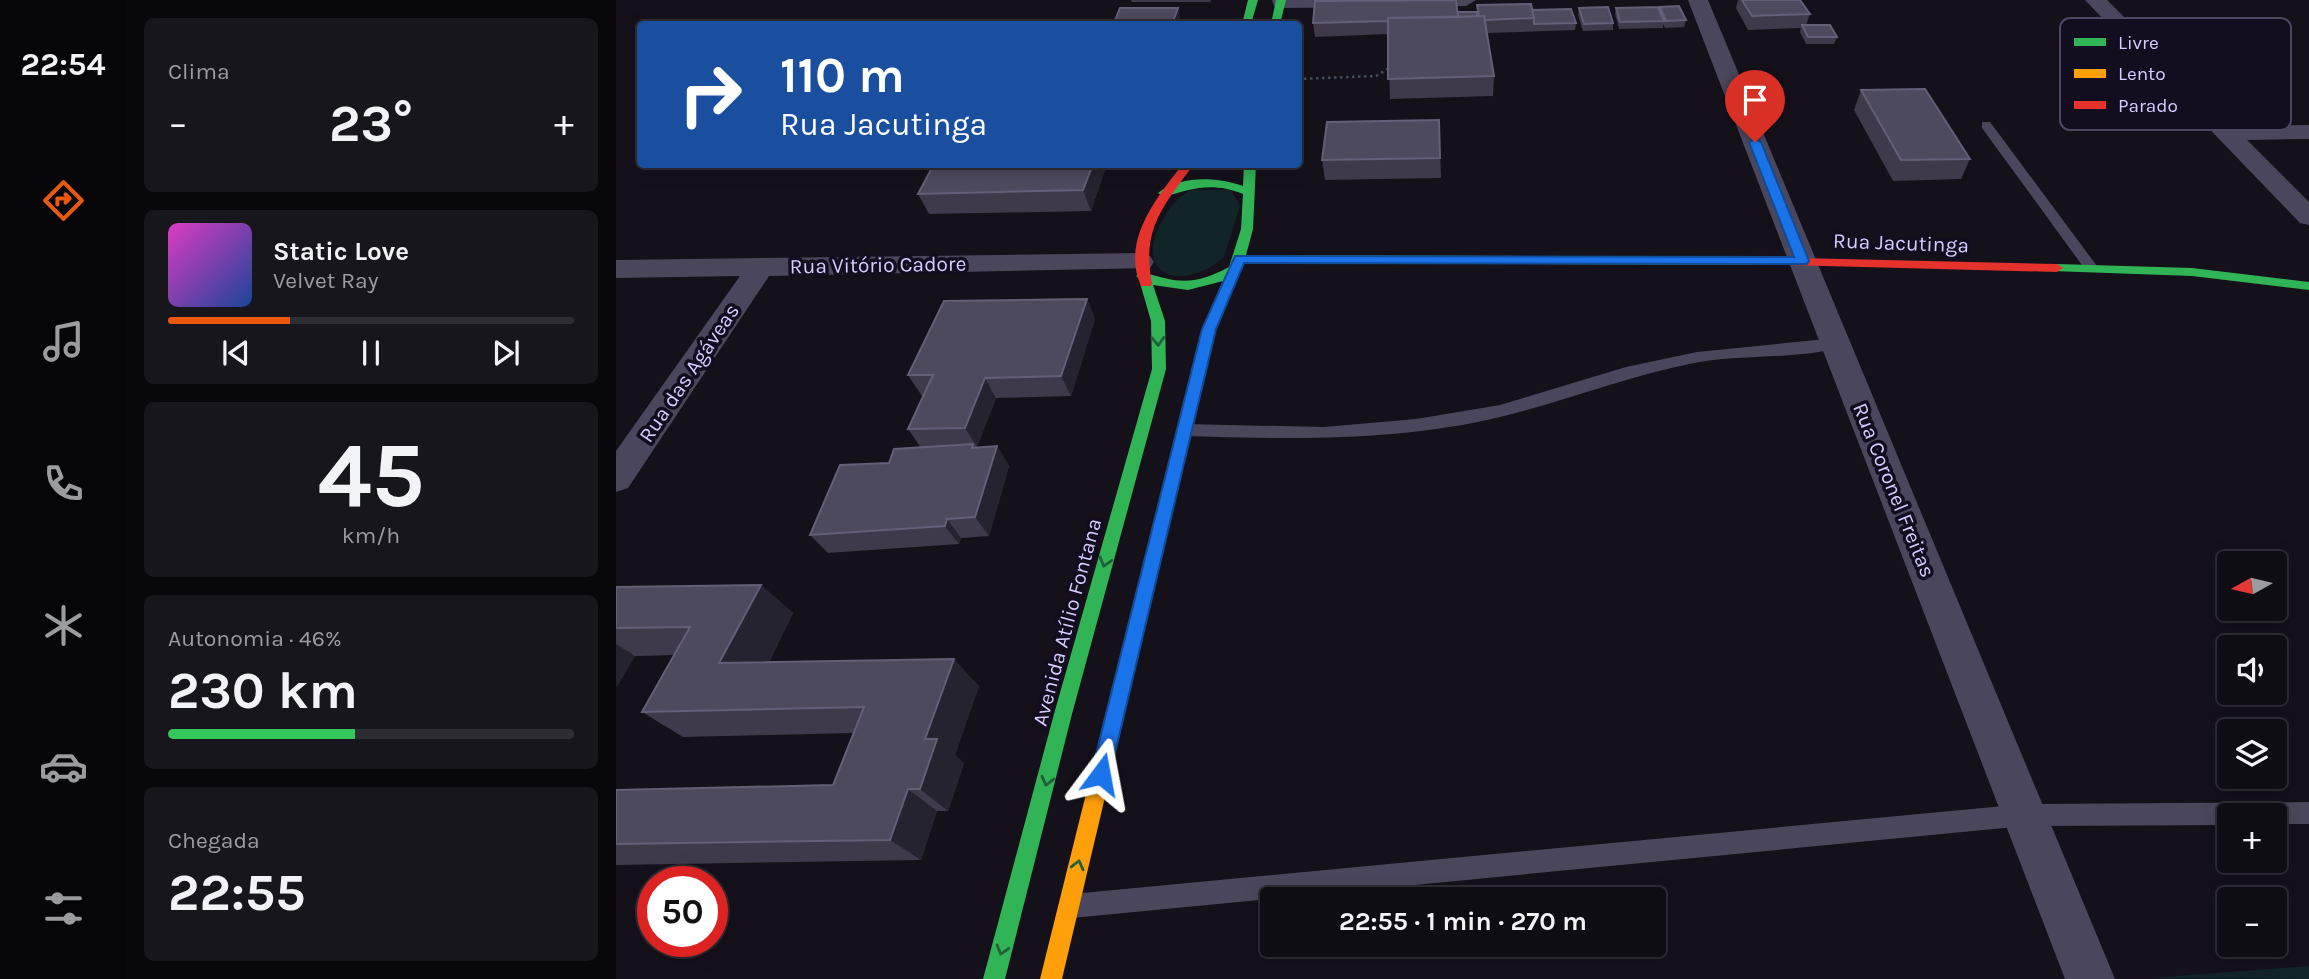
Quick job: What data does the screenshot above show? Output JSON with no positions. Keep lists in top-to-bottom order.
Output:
{
  "streets": {
    "main road": ["Rua Jacutinga", "Avenida Atílio Fontana"],
    "street": ["Rua Vitório Cadore", "Rua das Agáveas", "Rua Coronel Freitas"]
  },
  "crossings": [
    ["Rua Jacutinga", "Rua Vitório Cadore"],
    ["Rua Jacutinga", "Rua Coronel Freitas"],
    ["Rua Jacutinga", "Avenida Atílio Fontana"],
    ["Rua Vitório Cadore", "Rua das Agáveas"],
    ["Rua Vitório Cadore", "Avenida Atílio Fontana"]
  ],
  "legend": ["Livre", "Lento", "Parado"],
  "north": "left",
  "page": {
    "tabs": "22:54",
    "tile": [
      "Clima",
      ["45", "km/h"],
      ["Autonomia · 46%", "230 km"],
      ["Chegada", "22:55"]
    ],
    "turn": ["110 m", "Rua Jacutinga"],
    "heat": ["−", "23°", "+"],
    "song": ["Static Love", "Velvet Ray"],
    "map_buttons": ["+", "−"],
    "limit": "50",
    "trip": "22:55 · 1 min · 270 m"
  }
}
